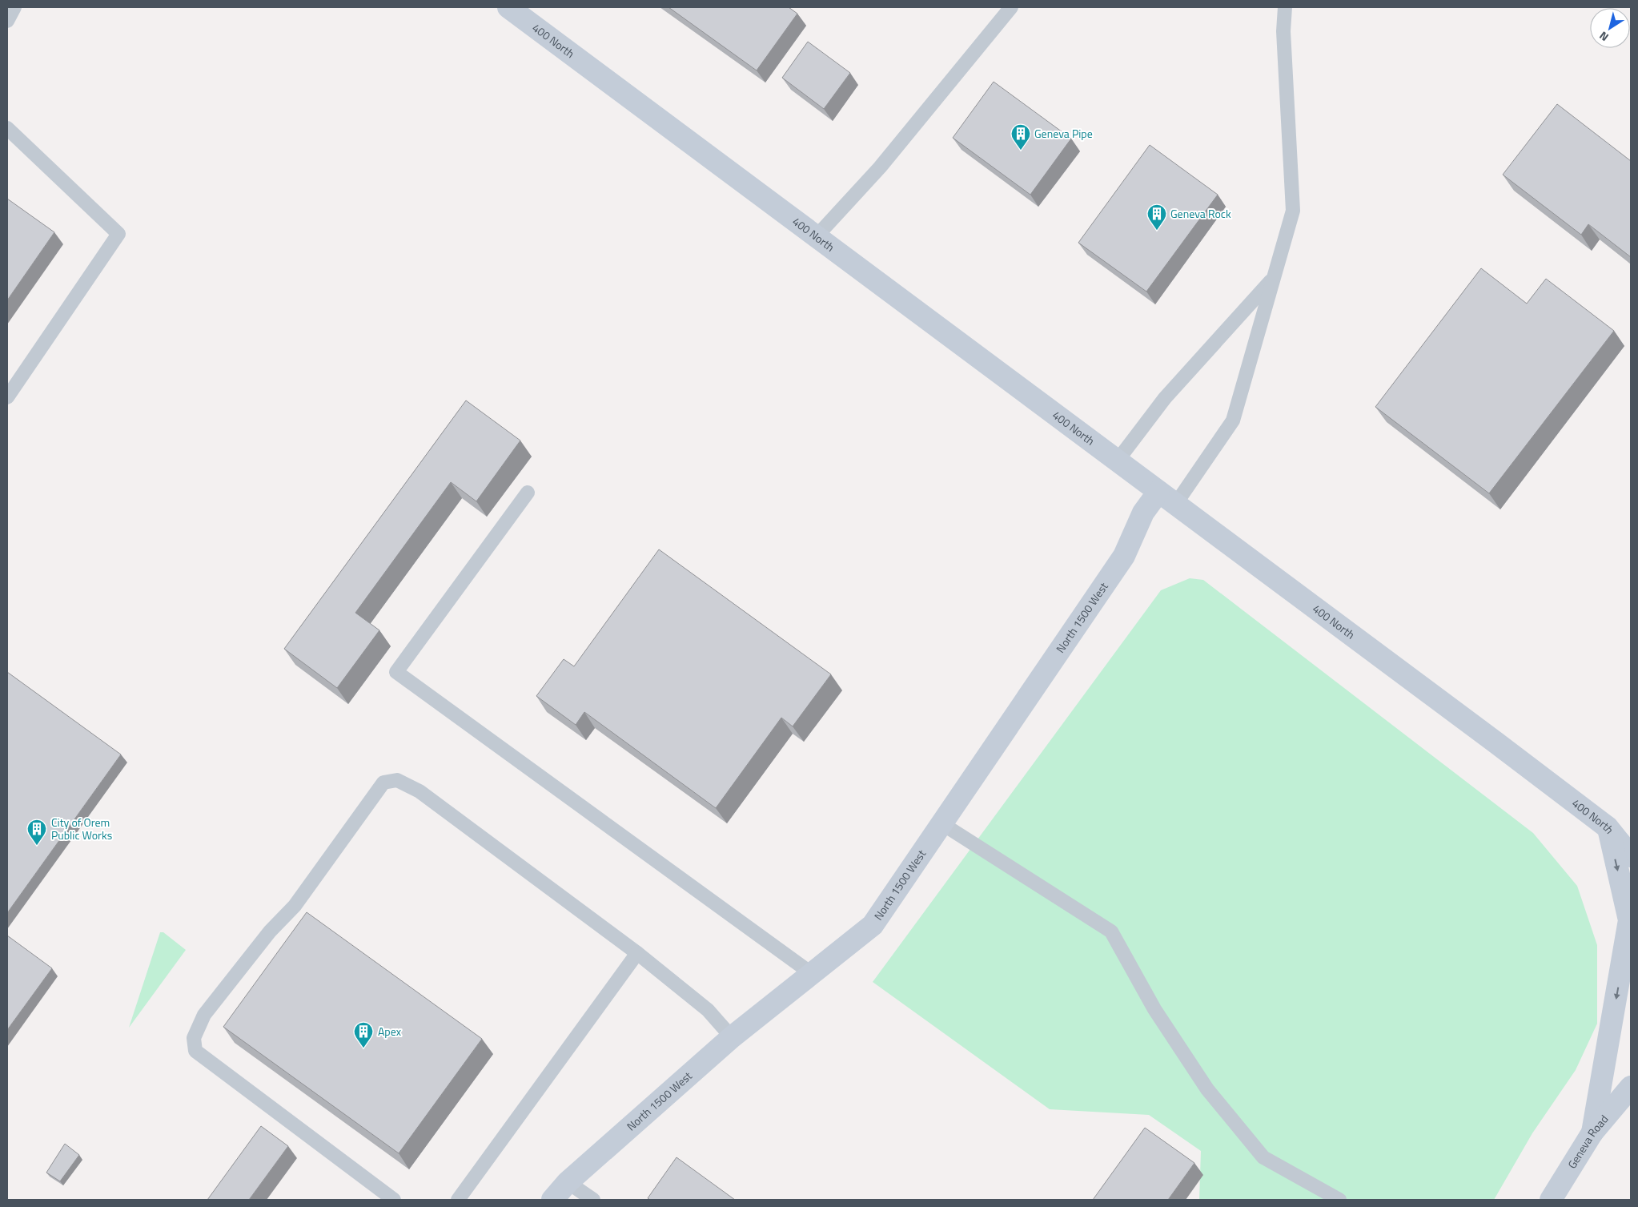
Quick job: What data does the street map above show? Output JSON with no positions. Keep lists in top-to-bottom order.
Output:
{
  "streets": {
    "main road": ["400 North", "North 1500 West", "Geneva Road"]
  },
  "crossings": [
    ["400 North", "North 1500 West"]
  ],
  "places": {
    "building": [
      "Geneva Pipe",
      "Geneva Rock",
      "City of Orem Public Works",
      "Apex"
    ]
  },
  "north": "bottom left"
}
